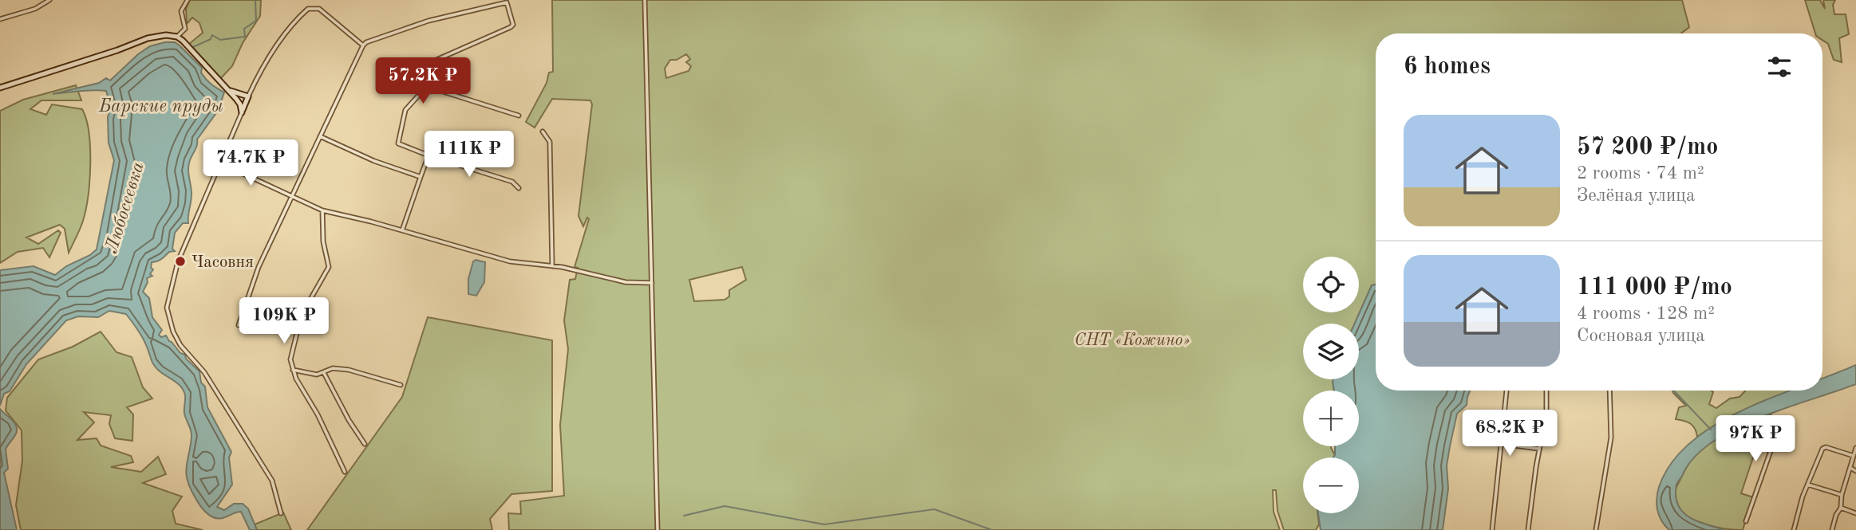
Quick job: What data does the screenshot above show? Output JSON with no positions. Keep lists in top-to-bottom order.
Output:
{
  "water": ["Барские пруды", "Любосеевка"],
  "parks": ["СНТ «Кожино»"],
  "places": ["Часовня"],
  "page": {
    "heading": "6 homes",
    "price": [
      "57.2K ₽",
      "111K ₽",
      "74.7K ₽",
      "109K ₽",
      "68.2K ₽",
      "97K ₽"
    ],
    "list": [
      {
        "name": "57 200 ₽/mo",
        "note": "2 rooms · 74 m² · Зелёная улица"
      },
      {
        "name": "111 000 ₽/mo",
        "note": "4 rooms · 128 m² · Сосновая улица"
      }
    ],
    "map_buttons": ["+", "−"]
  }
}
